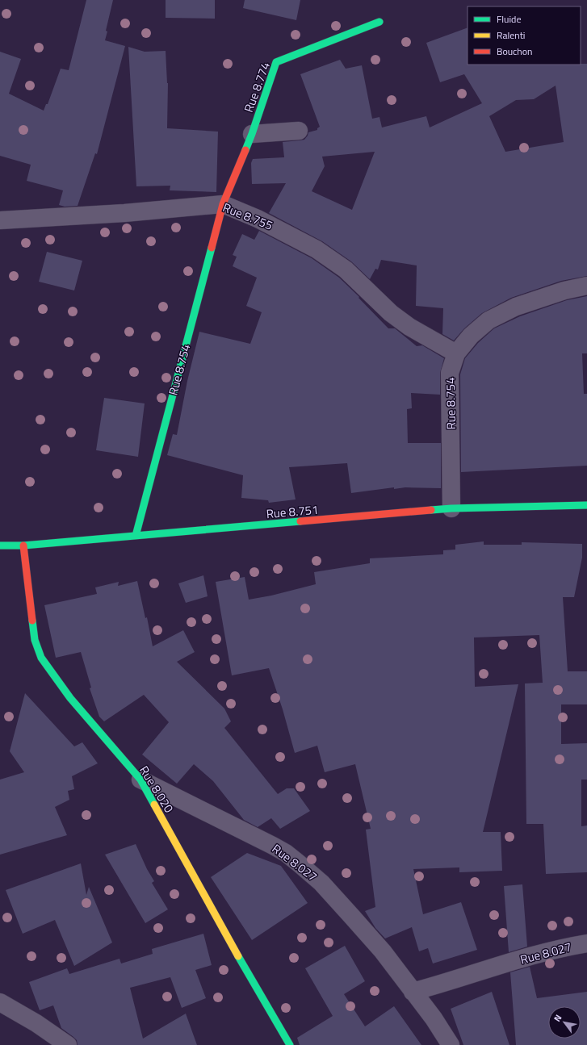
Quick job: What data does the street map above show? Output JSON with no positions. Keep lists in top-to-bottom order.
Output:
{
  "streets": {
    "street": [
      "Rue 8.774",
      "Rue 8.755",
      "Rue 8.754",
      "Rue 8.751",
      "Rue 8.020",
      "Rue 8.027"
    ]
  },
  "crossings": [
    ["Rue 8.774", "Rue 8.755"],
    ["Rue 8.774", "Rue 8.754"],
    ["Rue 8.755", "Rue 8.754"],
    ["Rue 8.754", "Rue 8.751"],
    ["Rue 8.751", "Rue 8.020"],
    ["Rue 8.020", "Rue 8.027"]
  ],
  "legend": ["Fluide", "Ralenti", "Bouchon"],
  "north": "top left"
}
